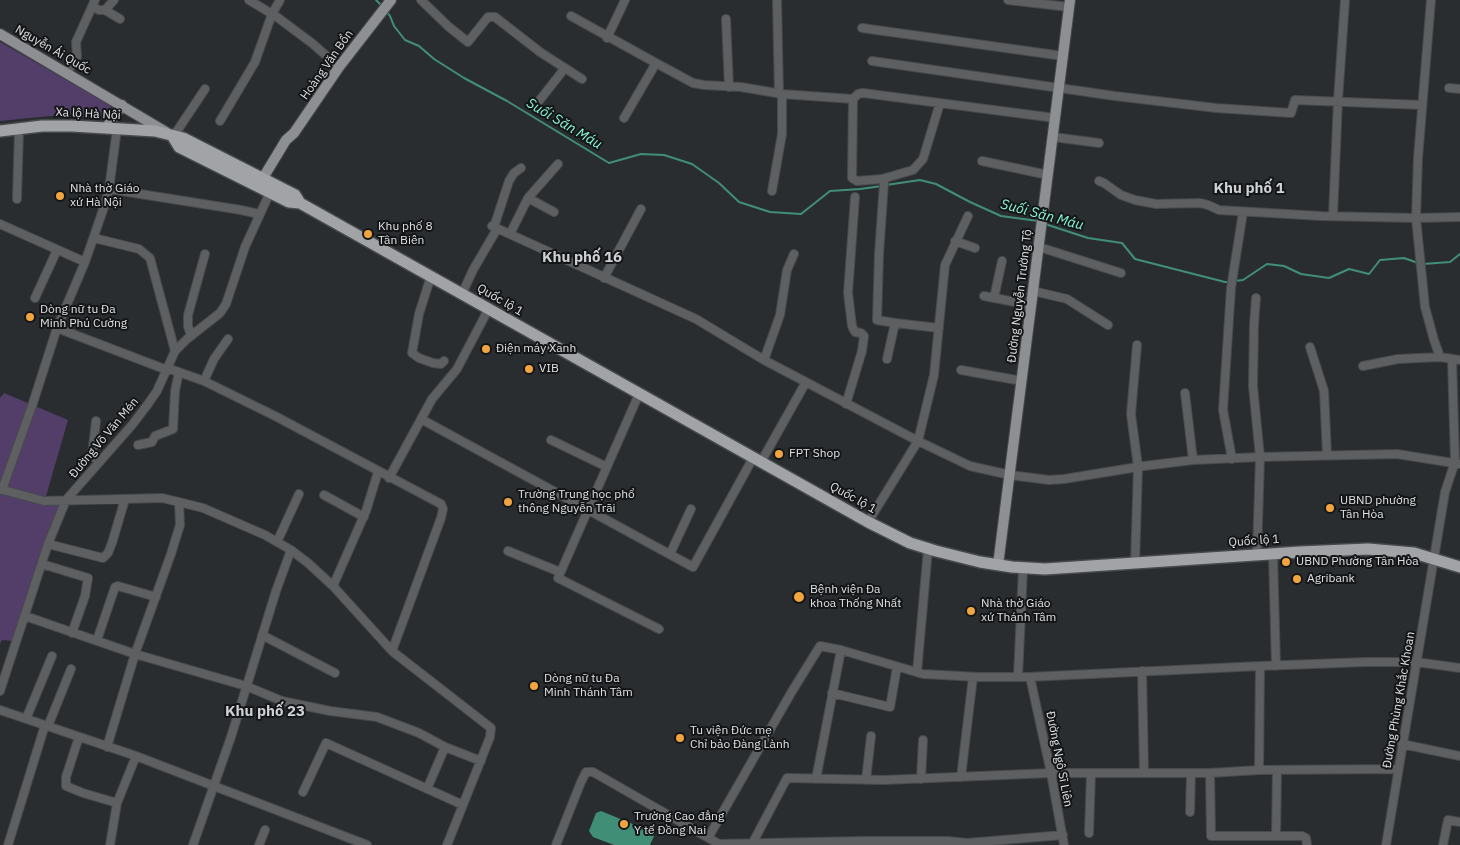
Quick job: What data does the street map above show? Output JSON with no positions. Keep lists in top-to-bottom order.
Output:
{
  "streets": {
    "highway": ["Xa lộ Hà Nội", "Quốc lộ 1"],
    "main road": ["Nguyễn Ái Quốc", "Hoàng Văn Bổn", "Đường Nguyễn Trường Tộ"],
    "street": ["Đường Võ Văn Mén", "Đường Phùng Khắc Khoan", "Đường Ngô Sĩ Liên"]
  },
  "crossings": [
    ["Nguyễn Ái Quốc", "Xa lộ Hà Nội"],
    ["Nguyễn Ái Quốc", "Quốc lộ 1"],
    ["Hoàng Văn Bổn", "Quốc lộ 1"],
    ["Hoàng Văn Bổn", "Đường Võ Văn Mén"],
    ["Xa lộ Hà Nội", "Quốc lộ 1"],
    ["Đường Nguyễn Trường Tộ", "Quốc lộ 1"],
    ["Quốc lộ 1", "Đường Võ Văn Mén"],
    ["Quốc lộ 1", "Đường Phùng Khắc Khoan"]
  ],
  "districts": ["Khu phố 1", "Khu phố 16", "Khu phố 23"],
  "water": ["Suối Săn Máu"],
  "places": [
    "Nhà thờ Giáo xứ Hà Nội",
    "Khu phố 8 Tân Biên",
    "Dòng nữ tu Đa Minh Phú Cường",
    "Điện máy Xanh",
    "VIB",
    "FPT Shop",
    "Trường Trung học phổ thông Nguyễn Trãi",
    "UBND phường Tân Hòa",
    "UBND Phường Tân Hòa",
    "Agribank",
    "Bệnh viện Đa khoa Thống Nhất",
    "Nhà thờ Giáo xứ Thánh Tâm",
    "Dòng nữ tu Đa Minh Thánh Tâm",
    "Tu viện Đức mẹ Chỉ bảo Đàng Lành",
    "Trường Cao đẳng Y tế Đồng Nai"
  ]
}
